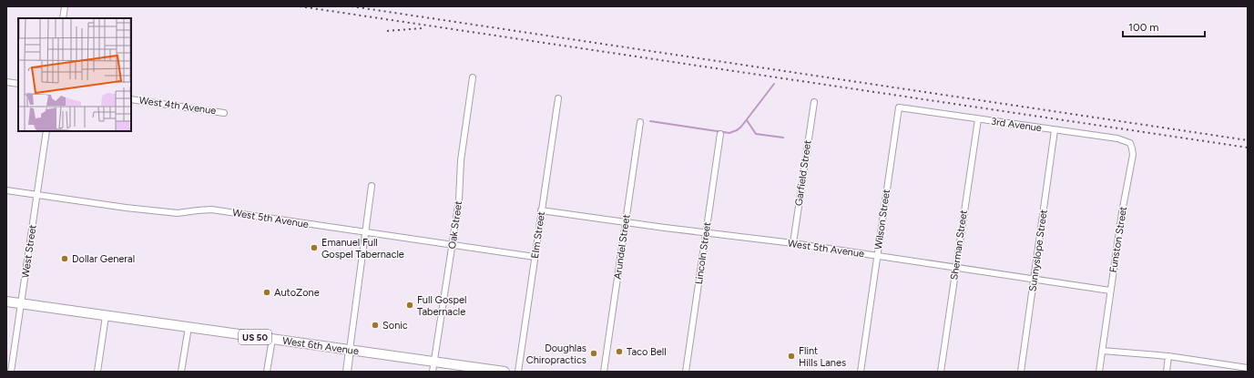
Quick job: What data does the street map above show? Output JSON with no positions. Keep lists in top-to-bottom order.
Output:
{
  "streets": {
    "main road": ["US 50", "West 6th Avenue"],
    "street": [
      "West 4th Avenue",
      "3rd Avenue",
      "Garfield Street",
      "West 5th Avenue",
      "Wilson Street",
      "Oak Street",
      "Elm Street",
      "Funston Street",
      "Sherman Street",
      "Arundel Street",
      "Sunnyslope Street",
      "West Street",
      "Lincoln Street"
    ]
  },
  "crossings": [
    ["3rd Avenue", "Wilson Street"],
    ["3rd Avenue", "Funston Street"],
    ["3rd Avenue", "Sherman Street"],
    ["3rd Avenue", "Sunnyslope Street"],
    ["Garfield Street", "West 5th Avenue"],
    ["West 5th Avenue", "Wilson Street"],
    ["West 5th Avenue", "Oak Street"],
    ["West 5th Avenue", "Elm Street"],
    ["West 5th Avenue", "Funston Street"],
    ["West 5th Avenue", "Sherman Street"],
    ["West 5th Avenue", "Arundel Street"],
    ["West 5th Avenue", "Sunnyslope Street"],
    ["West 5th Avenue", "West Street"],
    ["West 5th Avenue", "Lincoln Street"],
    ["Oak Street", "West 6th Avenue"],
    ["West Street", "West 6th Avenue"]
  ],
  "places": [
    "Emanuel Full Gospel Tabernacle",
    "Dollar General",
    "AutoZone",
    "Full Gospel Tabernacle",
    "Sonic",
    "Taco Bell",
    "Doughlas Chiropractics",
    "Flint Hills Lanes"
  ],
  "scale_bar": "100 m"
}
